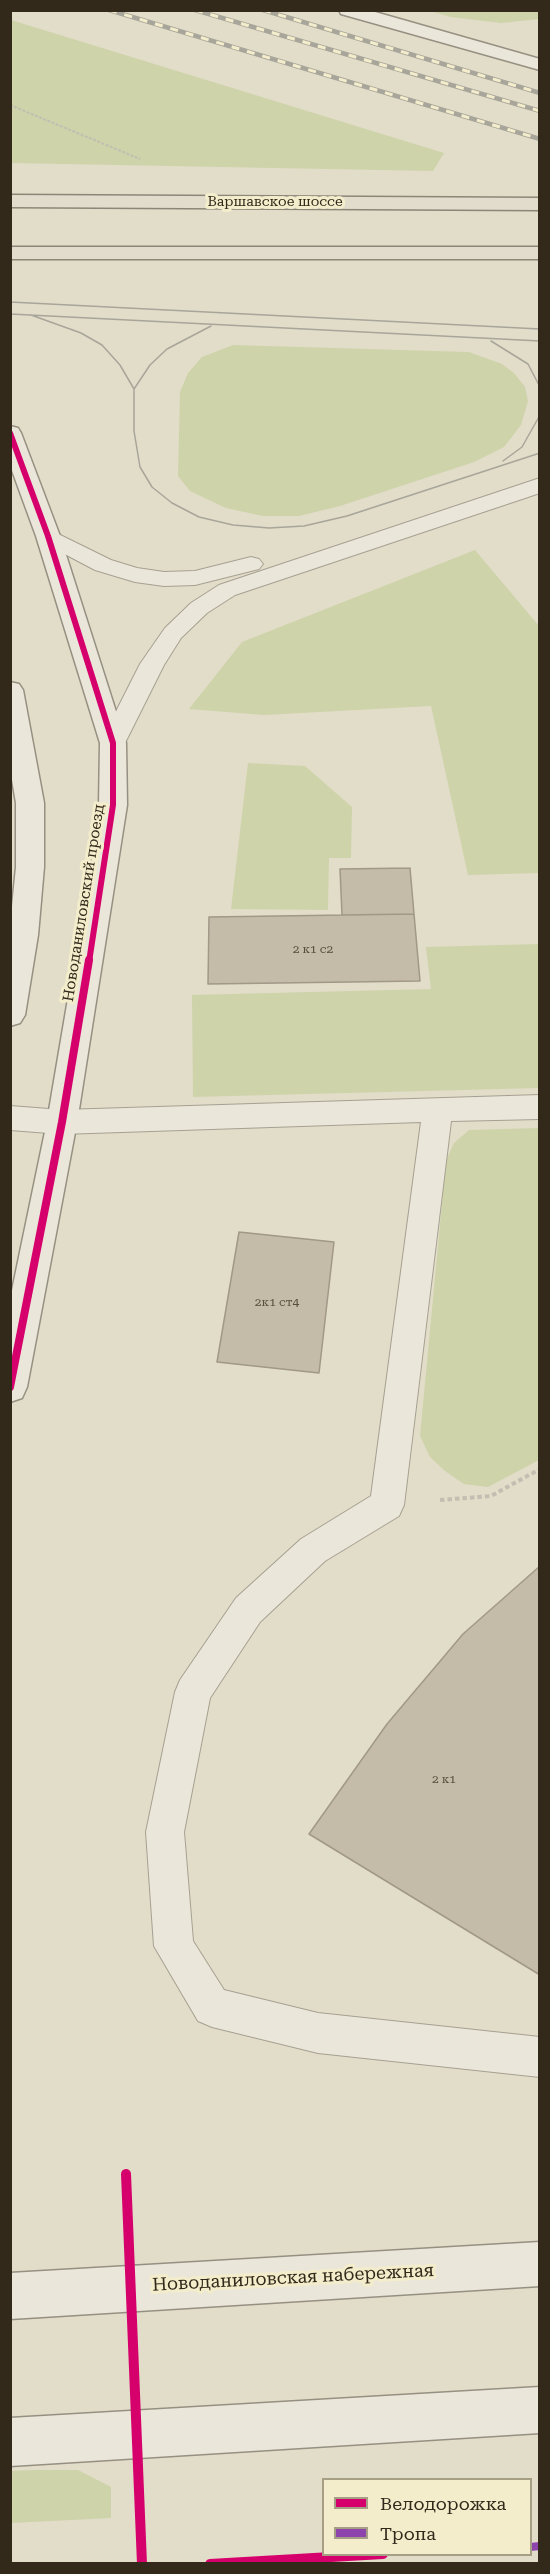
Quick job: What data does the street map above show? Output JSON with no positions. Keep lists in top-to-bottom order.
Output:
{
  "streets": {
    "main road": ["Варшавское шоссе"],
    "street": ["Новоданиловский проезд", "Новоданиловская набережная"]
  },
  "house_numbers": ["2 к1 с2", "2к1 ст4", "2 к1"],
  "legend": ["Велодорожка", "Тропа"]
}
